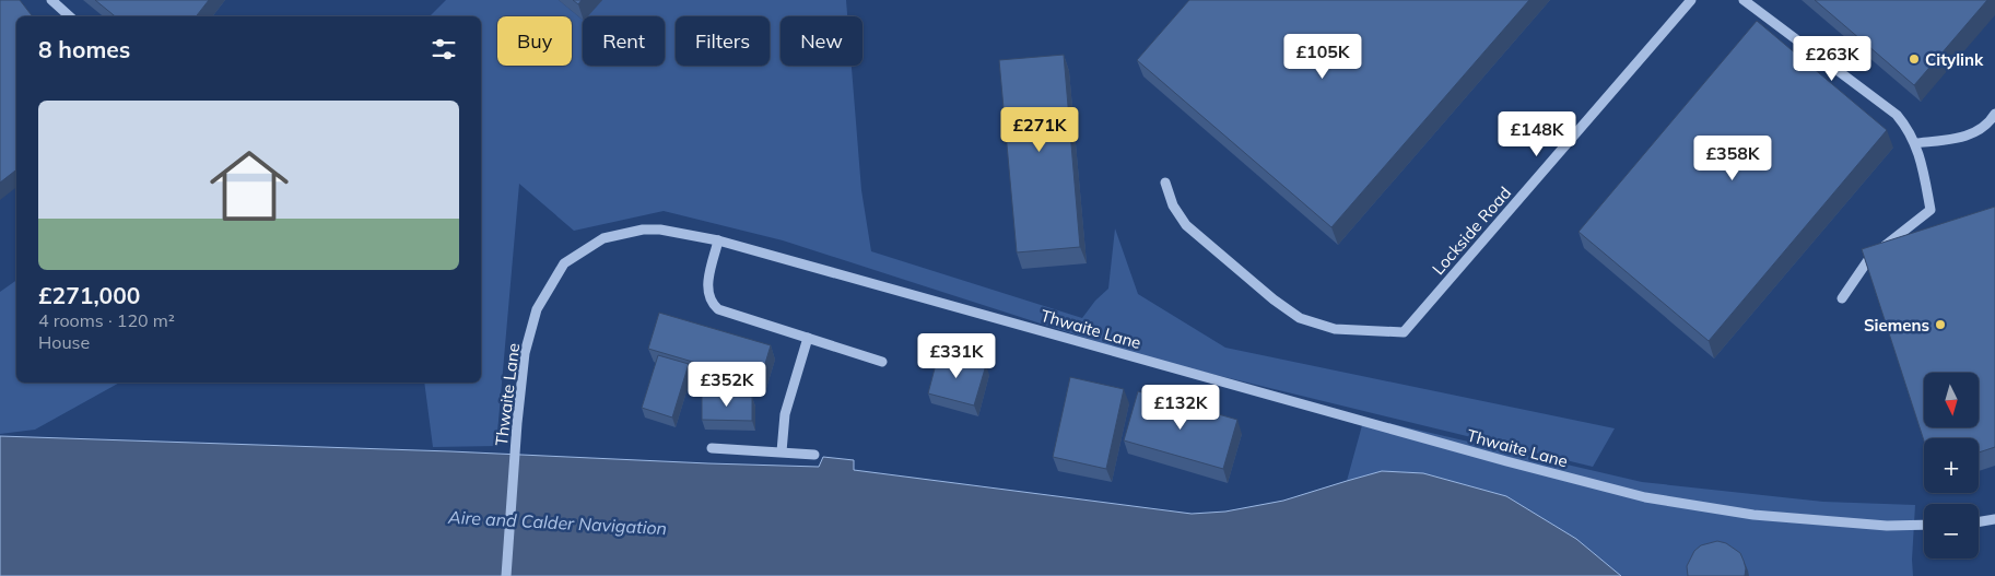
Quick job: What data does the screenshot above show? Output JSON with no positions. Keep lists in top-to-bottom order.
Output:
{
  "streets": {
    "street": ["Lockside Road", "Thwaite Lane"]
  },
  "water": ["Aire and Calder Navigation"],
  "places": ["Citylink", "Siemens"],
  "north": "bottom",
  "page": {
    "chip": [
      "Buy",
      "Rent",
      "Filters",
      "New"
    ],
    "heading": "8 homes",
    "price": [
      "£105K",
      "£263K",
      "£271K",
      "£148K",
      "£358K",
      "£331K",
      "£352K",
      "£132K"
    ],
    "list": [
      {
        "name": "£271,000",
        "note": "4 rooms · 120 m² · House"
      }
    ],
    "map_buttons": ["+", "−"]
  }
}
